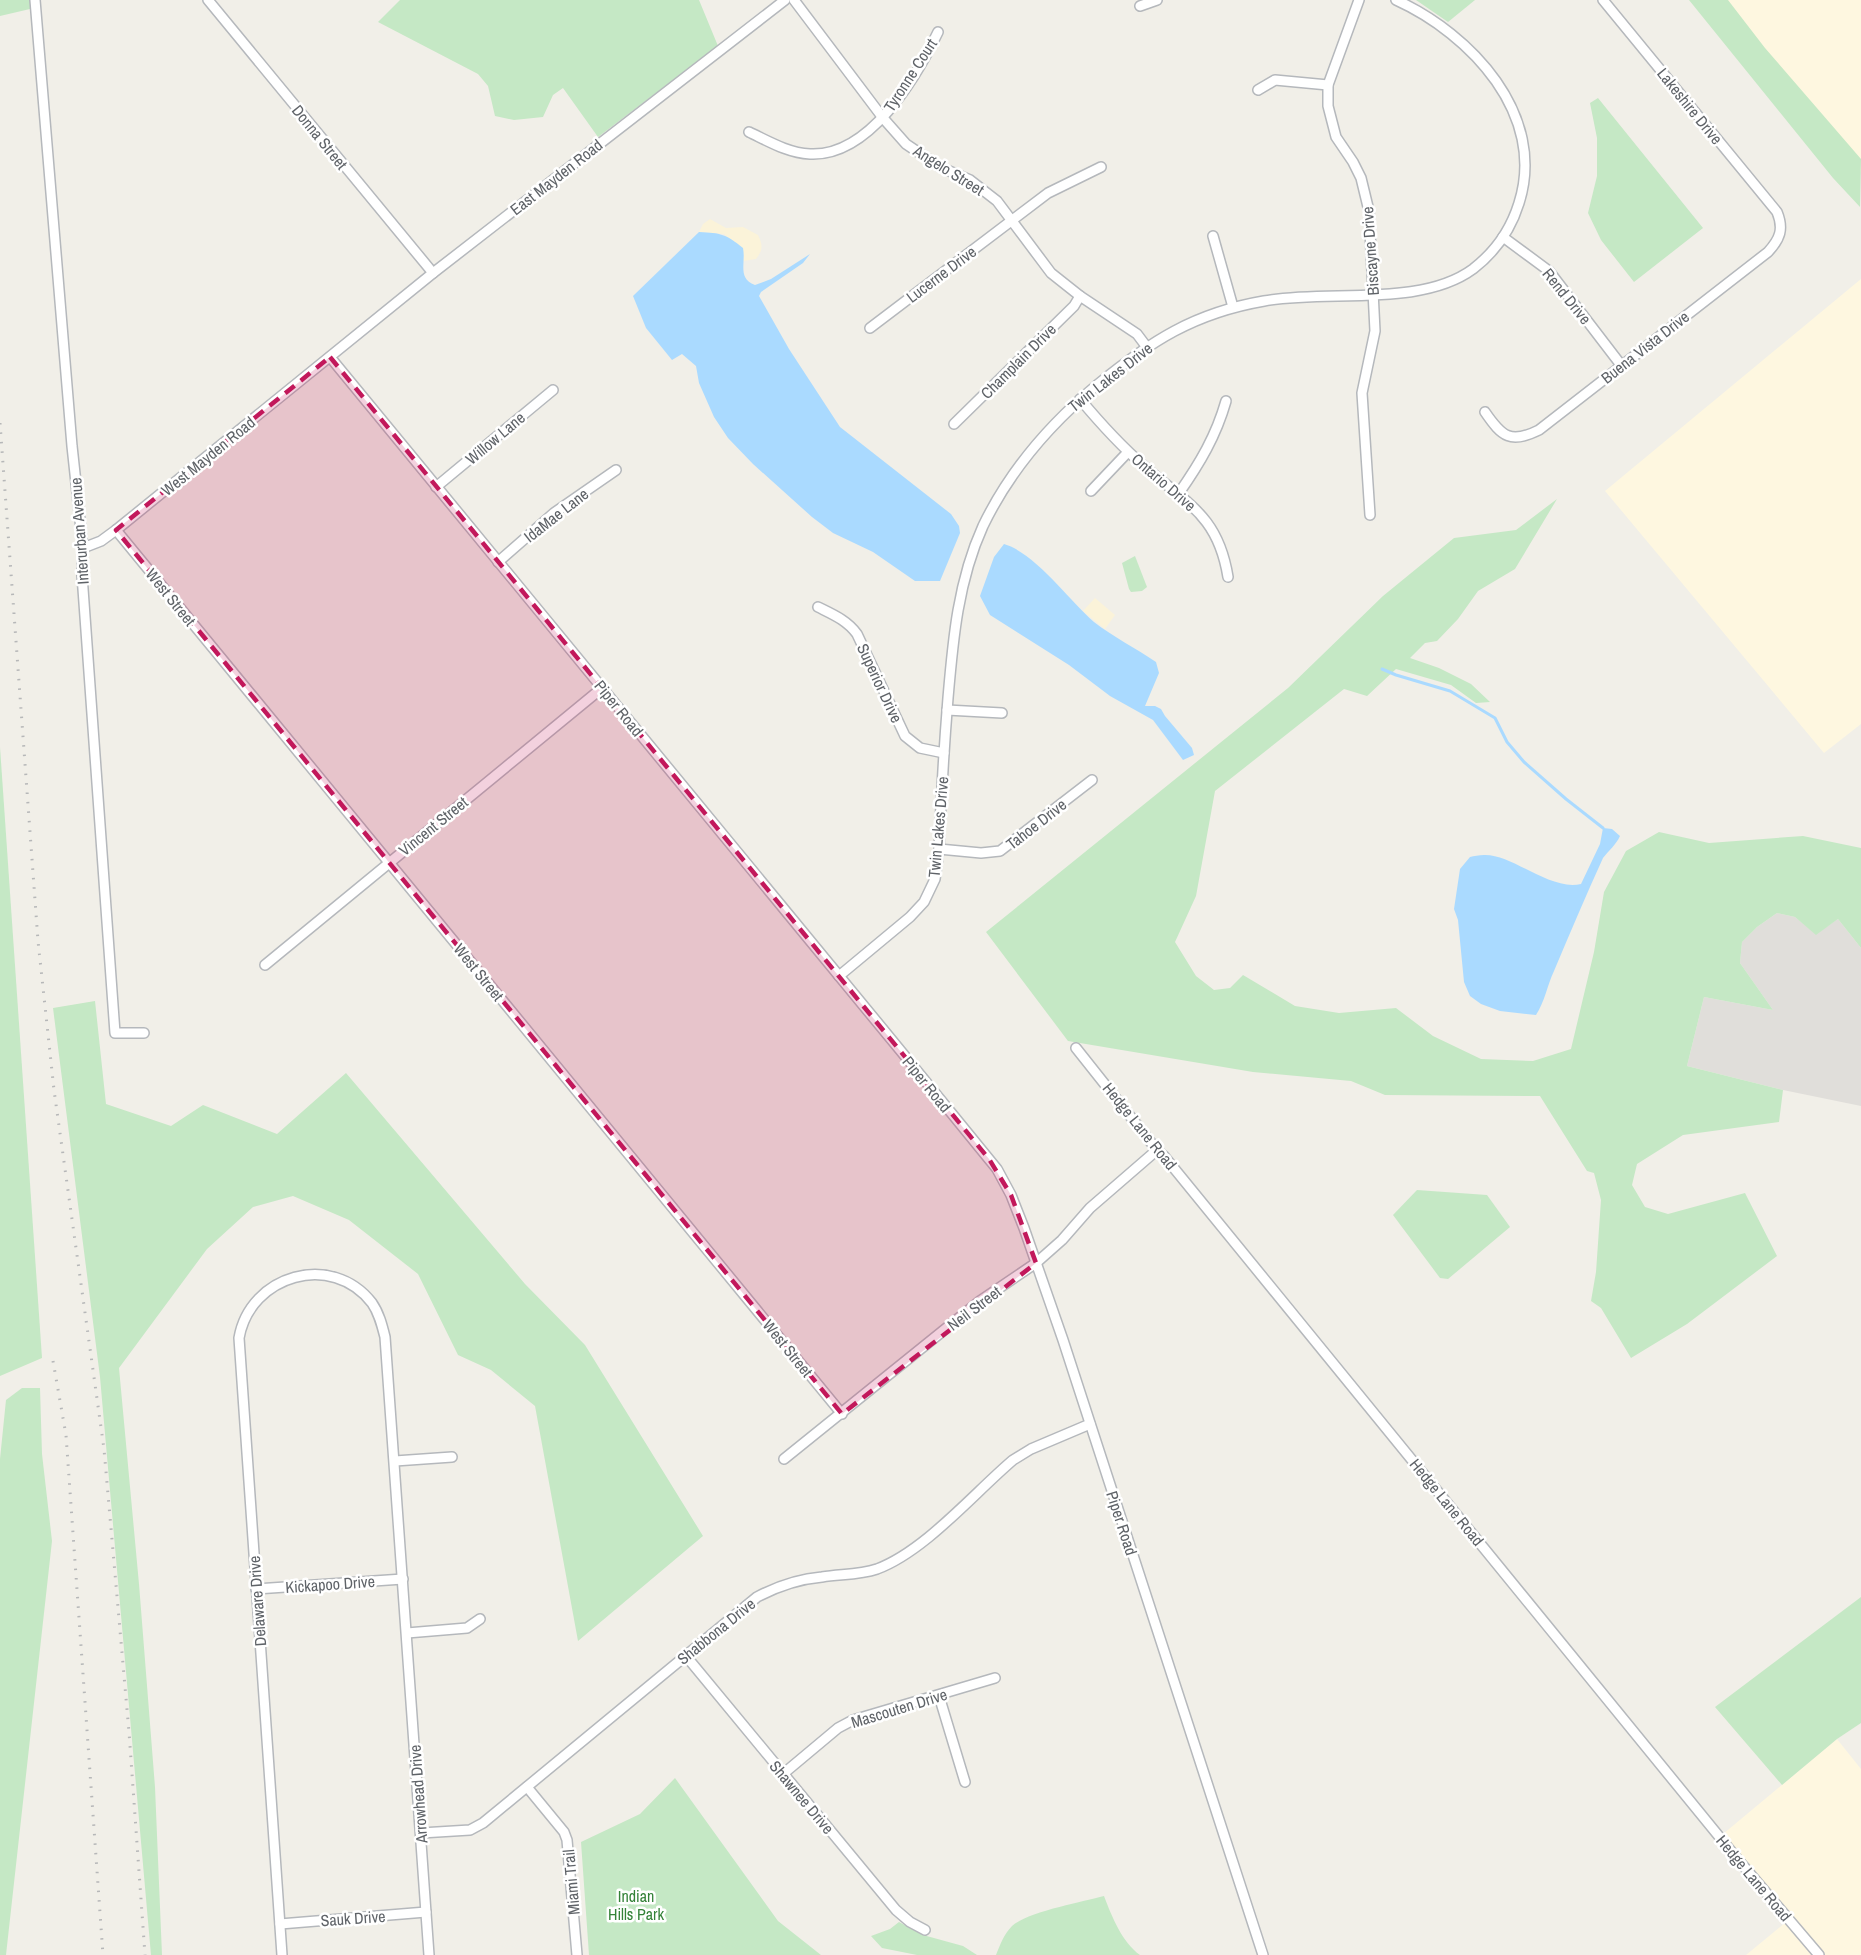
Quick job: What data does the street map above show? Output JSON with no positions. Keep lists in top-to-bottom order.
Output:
{
  "streets": {
    "street": [
      "Tyronne Court",
      "Lakeshire Drive",
      "Donna Street",
      "Angelo Street",
      "East Mayden Road",
      "Biscayne Drive",
      "Lucerne Drive",
      "Rend Drive",
      "Buena Vista Drive",
      "Champlain Drive",
      "Twin Lakes Drive",
      "Willow Lane",
      "West Mayden Road",
      "Ontario Drive",
      "IdaMae Lane",
      "Interurban Avenue",
      "West Street",
      "Superior Drive",
      "Piper Road",
      "Tahoe Drive",
      "Vincent Street",
      "Hedge Lane Road",
      "Neil Street",
      "Kickapoo Drive",
      "Delaware Drive",
      "Shabbona Drive",
      "Mascouten Drive",
      "Arrowhead Drive",
      "Shawnee Drive",
      "Miami Trail",
      "Sauk Drive"
    ]
  },
  "crossings": [
    ["Tyronne Court", "Angelo Street"],
    ["Lakeshire Drive", "Buena Vista Drive"],
    ["Donna Street", "East Mayden Road"],
    ["Angelo Street", "Lucerne Drive"],
    ["Angelo Street", "Champlain Drive"],
    ["Angelo Street", "Twin Lakes Drive"],
    ["East Mayden Road", "West Mayden Road"],
    ["East Mayden Road", "Piper Road"],
    ["Biscayne Drive", "Twin Lakes Drive"],
    ["Rend Drive", "Buena Vista Drive"],
    ["Rend Drive", "Twin Lakes Drive"],
    ["Twin Lakes Drive", "Ontario Drive"],
    ["Twin Lakes Drive", "Superior Drive"],
    ["Twin Lakes Drive", "Piper Road"],
    ["Twin Lakes Drive", "Tahoe Drive"],
    ["Willow Lane", "Piper Road"],
    ["West Mayden Road", "Interurban Avenue"],
    ["West Mayden Road", "West Street"],
    ["West Mayden Road", "Piper Road"],
    ["IdaMae Lane", "Piper Road"],
    ["West Street", "Vincent Street"],
    ["West Street", "Neil Street"],
    ["Piper Road", "Vincent Street"],
    ["Piper Road", "Neil Street"],
    ["Piper Road", "Shabbona Drive"],
    ["Hedge Lane Road", "Neil Street"],
    ["Kickapoo Drive", "Delaware Drive"],
    ["Kickapoo Drive", "Arrowhead Drive"],
    ["Delaware Drive", "Arrowhead Drive"],
    ["Delaware Drive", "Sauk Drive"],
    ["Shabbona Drive", "Arrowhead Drive"],
    ["Shabbona Drive", "Shawnee Drive"],
    ["Shabbona Drive", "Miami Trail"],
    ["Mascouten Drive", "Shawnee Drive"],
    ["Arrowhead Drive", "Sauk Drive"]
  ],
  "parks": ["Indian Hills Park"]
}
